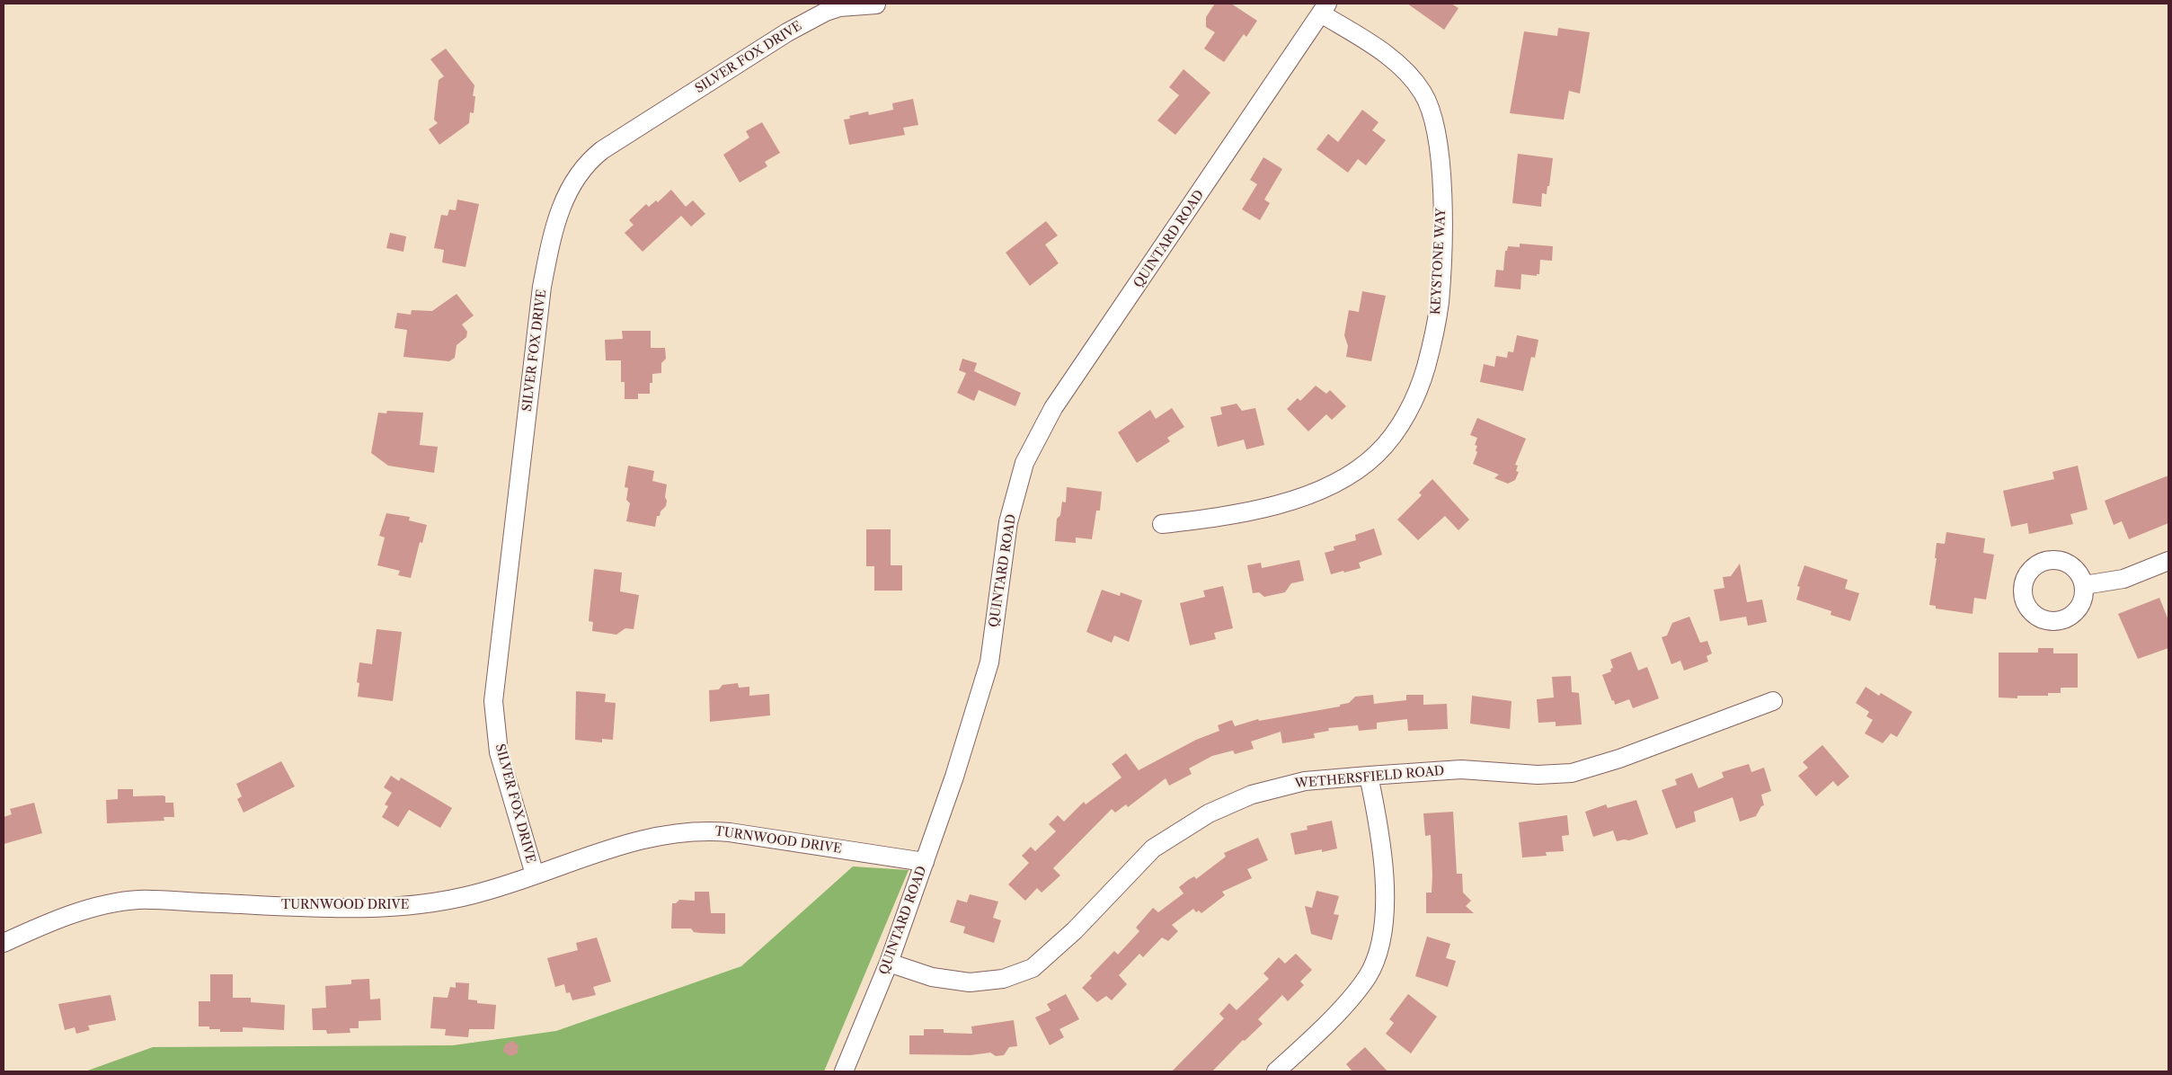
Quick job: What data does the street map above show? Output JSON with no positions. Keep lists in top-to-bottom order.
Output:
{
  "streets": {
    "street": [
      "SILVER FOX DRIVE",
      "QUINTARD ROAD",
      "KEYSTONE WAY",
      "WETHERSFIELD ROAD",
      "TURNWOOD DRIVE"
    ]
  },
  "crossings": [
    ["SILVER FOX DRIVE", "TURNWOOD DRIVE"],
    ["QUINTARD ROAD", "KEYSTONE WAY"],
    ["QUINTARD ROAD", "WETHERSFIELD ROAD"],
    ["QUINTARD ROAD", "TURNWOOD DRIVE"]
  ]
}
